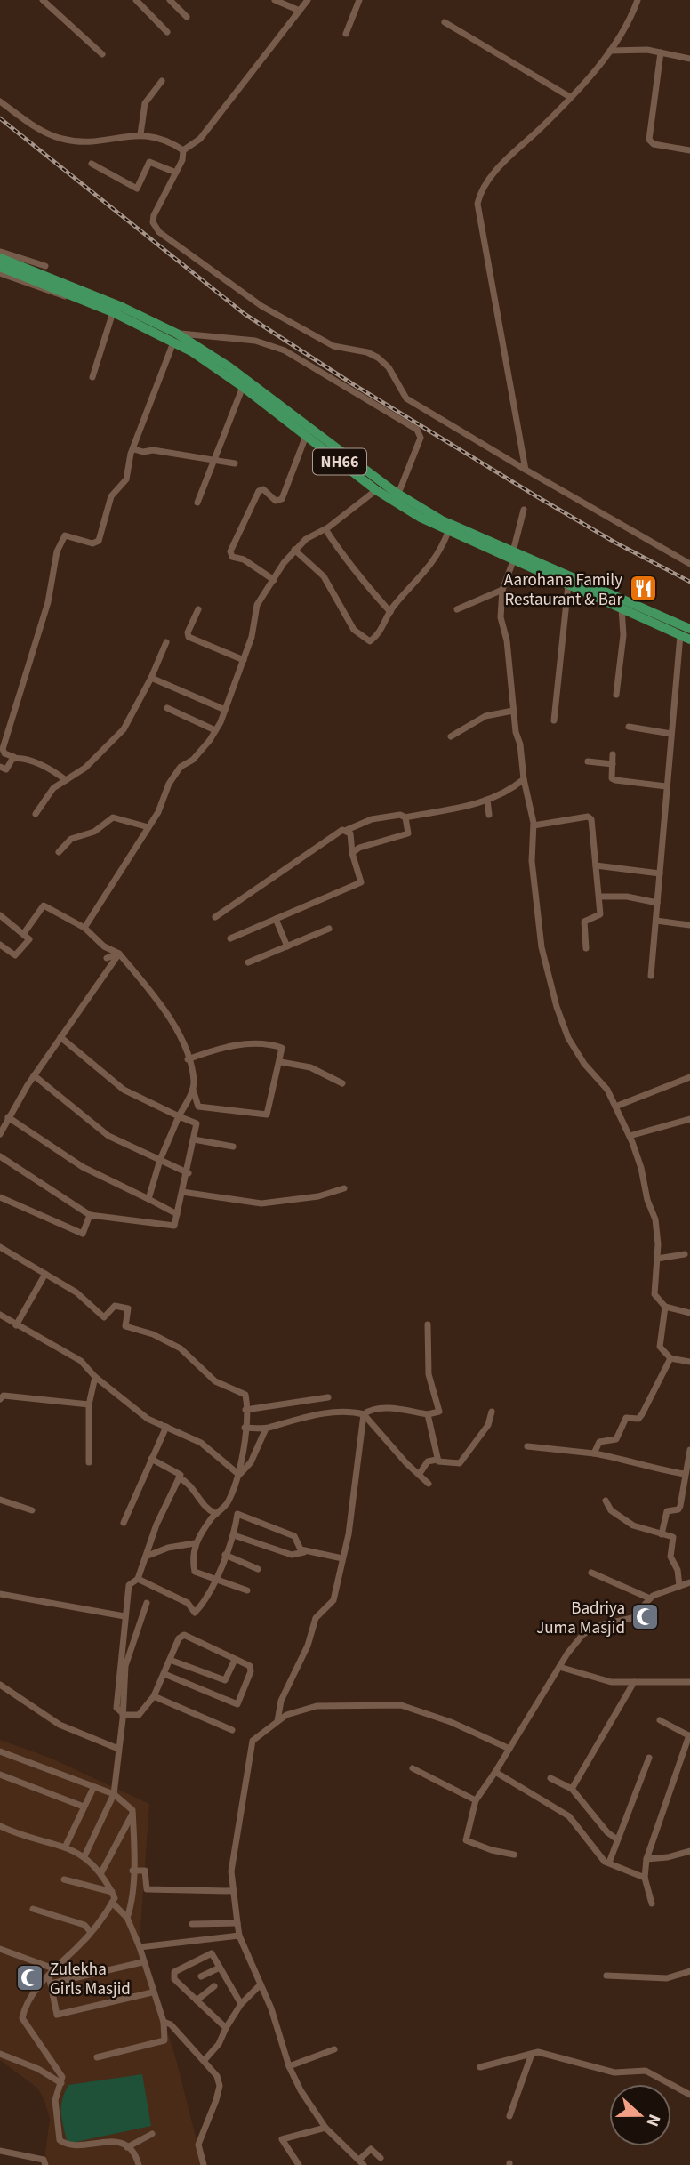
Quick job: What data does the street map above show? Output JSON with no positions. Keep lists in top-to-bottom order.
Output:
{
  "streets": {
    "highway": ["NH66"]
  },
  "places": {
    "restaurant": ["Aarohana Family Restaurant & Bar"],
    "mosque": ["Badriya Juma Masjid", "Zulekha Girls Masjid"]
  },
  "north": "right"
}
